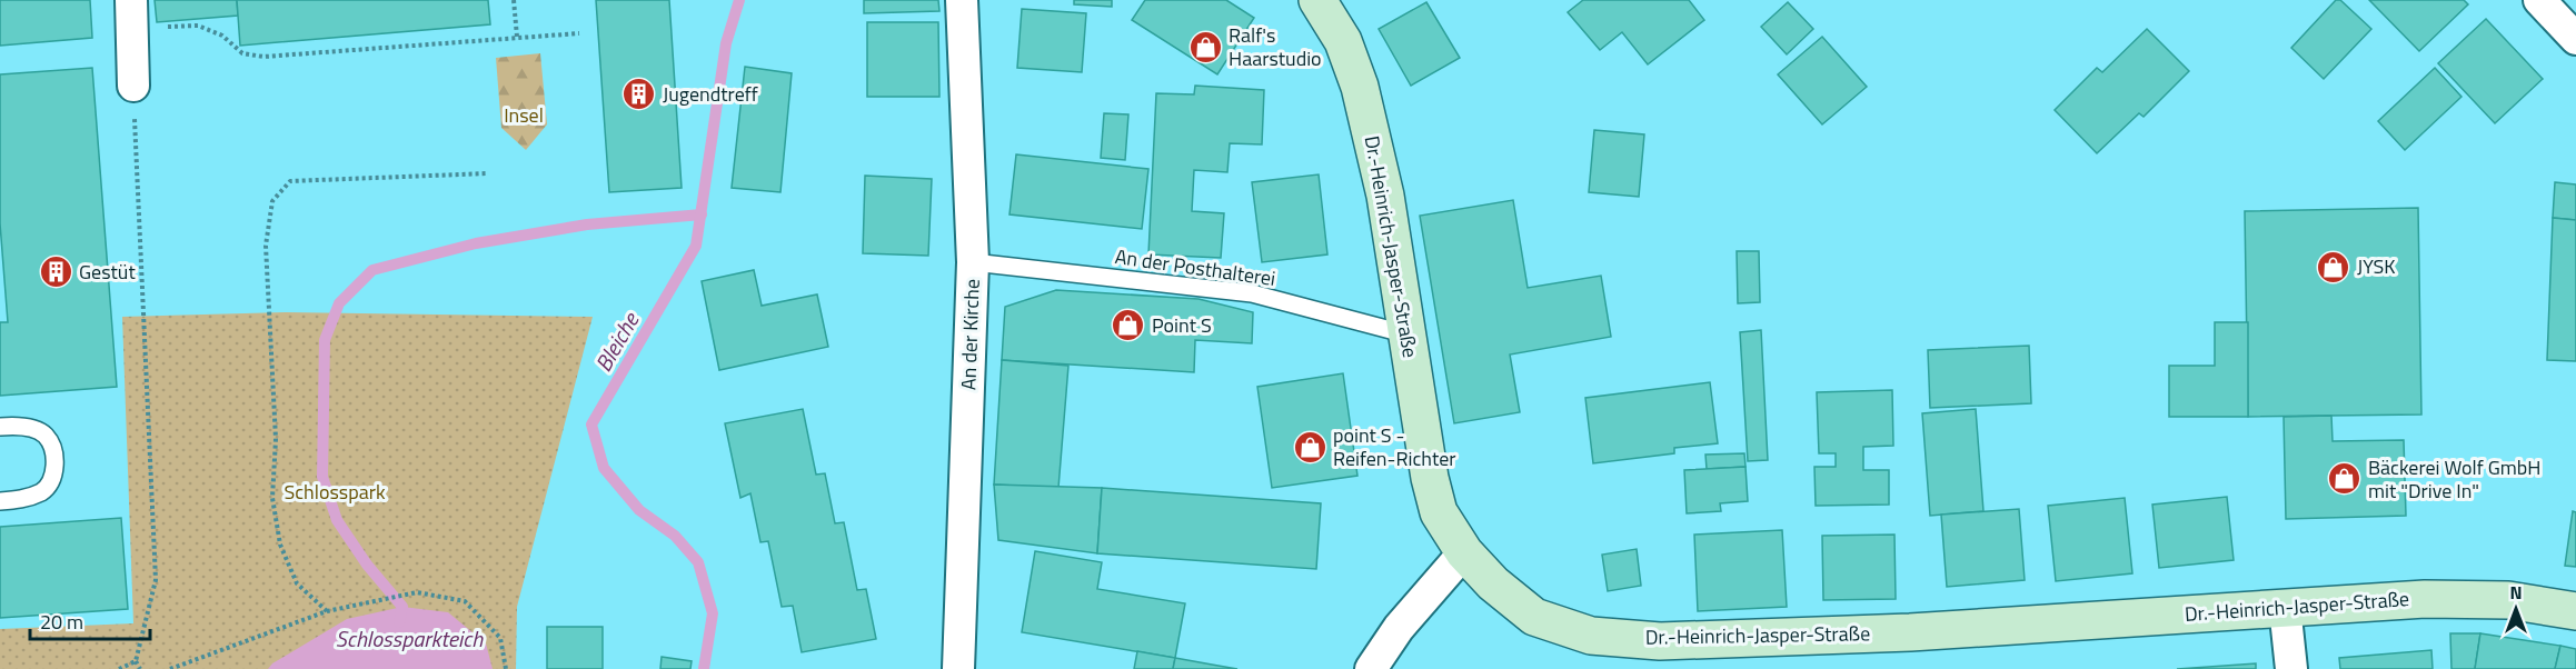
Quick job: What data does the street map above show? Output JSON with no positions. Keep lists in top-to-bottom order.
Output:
{
  "streets": {
    "main road": ["Dr.-Heinrich-Jasper-Straße"],
    "street": ["An der Kirche"],
    "lane": ["An der Posthalterei"]
  },
  "crossings": [
    ["Dr.-Heinrich-Jasper-Straße", "An der Posthalterei"],
    ["An der Posthalterei", "An der Kirche"]
  ],
  "water": ["Bleiche", "Schlossparkteich"],
  "parks": ["Insel", "Schlosspark"],
  "places": {
    "shop": [
      "Ralf's Haarstudio",
      "JYSK",
      "Point S",
      "point S - Reifen-Richter",
      "Bäckerei Wolf GmbH mit \"Drive In\""
    ],
    "building": ["Jugendtreff", "Gestüt"]
  },
  "scale_bar": "20 m",
  "north": "top"
}
